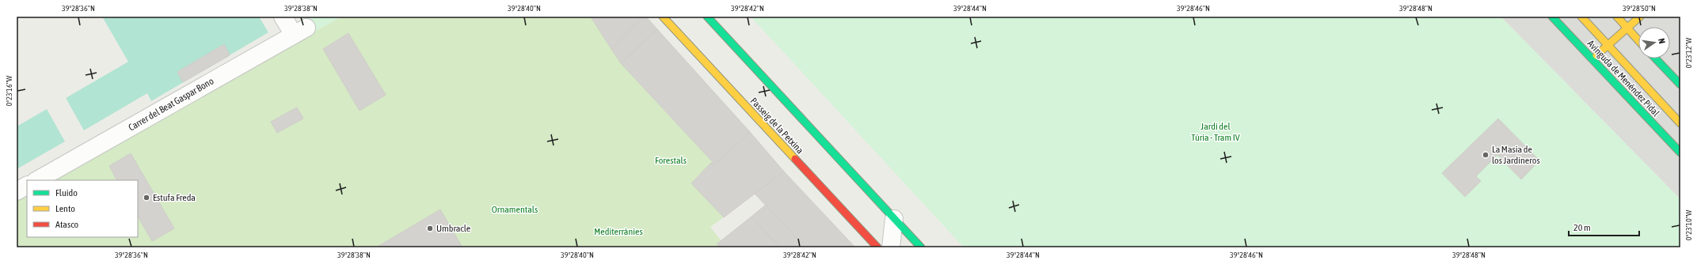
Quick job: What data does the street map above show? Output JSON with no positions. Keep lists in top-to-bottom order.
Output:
{
  "streets": {
    "street": ["Avinguda de Menéndez Pidal", "Carrer del Beat Gaspar Bono", "Passeig de la Petxina"]
  },
  "parks": [
    "Jardí del Túria - Tram IV",
    "Forestals",
    "Ornamentals",
    "Mediterrànies"
  ],
  "places": ["La Masia de los Jardineros", "Estufa Freda", "Umbracle"],
  "legend": ["Fluido", "Lento", "Atasco"],
  "scale_bar": "20 m",
  "north": "right",
  "coordinates": [
    "39°28'36\"N",
    "39°28'38\"N",
    "39°28'40\"N",
    "39°28'42\"N",
    "39°28'44\"N",
    "39°28'46\"N",
    "39°28'48\"N",
    "39°28'50\"N",
    "0°23'12\"W",
    "0°23'16\"W",
    "0°23'10\"W"
  ]
}
